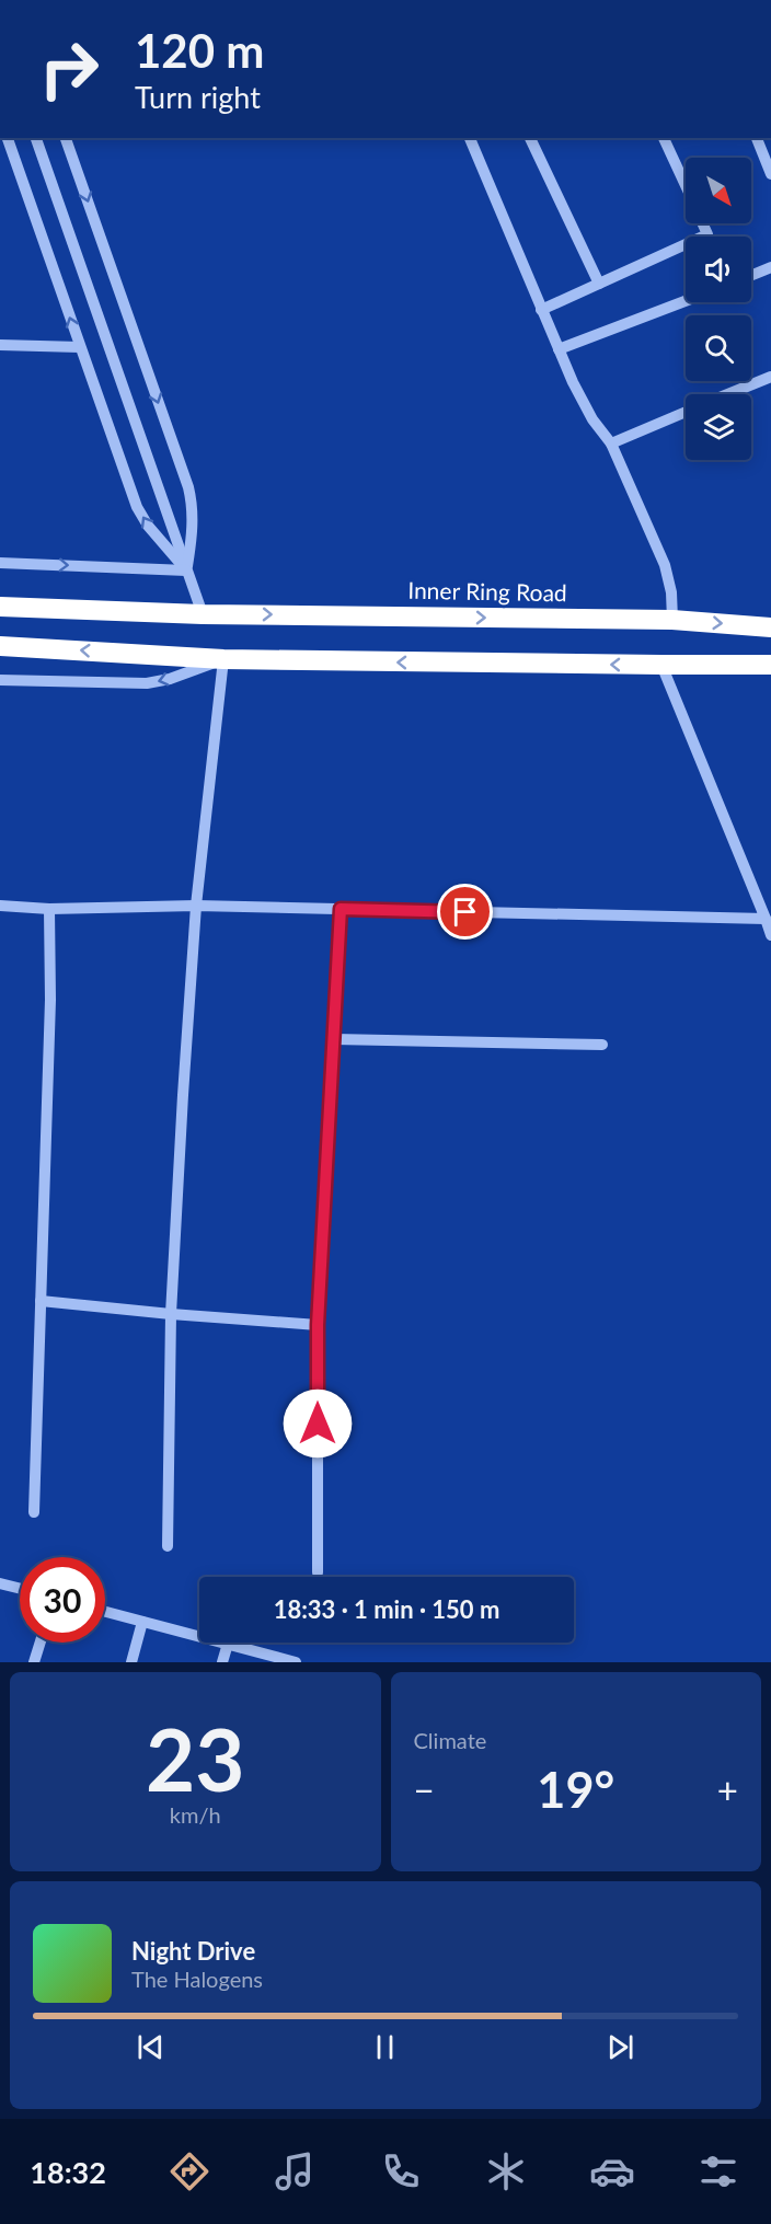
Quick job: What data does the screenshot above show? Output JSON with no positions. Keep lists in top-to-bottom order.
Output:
{
  "streets": {
    "highway": ["Inner Ring Road"]
  },
  "north": "bottom right",
  "page": {
    "turn": ["120 m", "Turn right"],
    "limit": "30",
    "trip": "18:33 · 1 min · 150 m",
    "tile": [
      ["23", "km/h"],
      "Climate"
    ],
    "heat": ["−", "19°", "+"],
    "song": ["Night Drive", "The Halogens"],
    "tabs": "18:32"
  }
}
